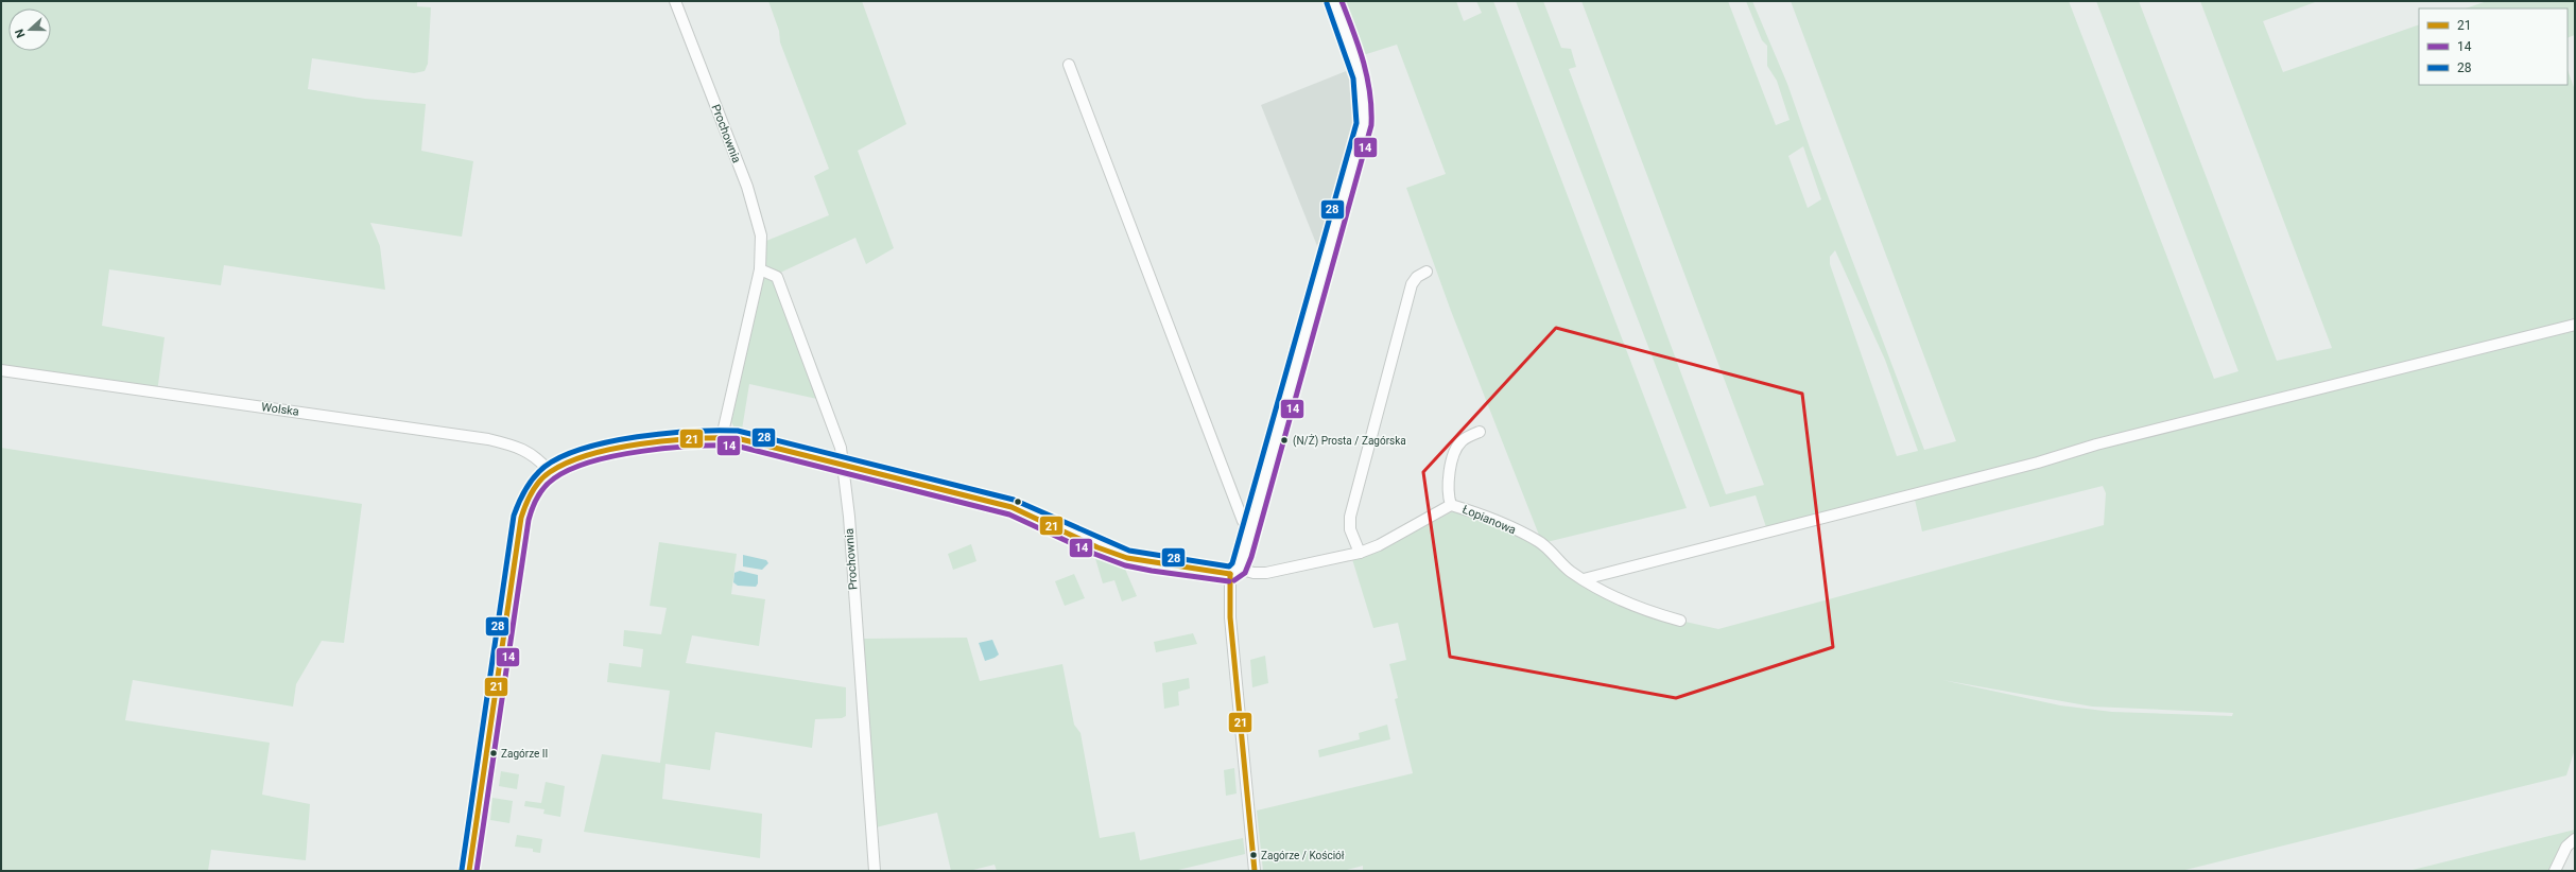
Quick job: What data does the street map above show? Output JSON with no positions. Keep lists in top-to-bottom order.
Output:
{
  "streets": {
    "street": ["Prochownia", "Wolska", "Łopianowa"]
  },
  "places": ["(N/Ż) Prosta / Zagórska", "Zagórze II", "Zagórze / Kościół"],
  "lines": ["transit line 14", "transit line 28", "transit line 21"],
  "legend": ["21", "14", "28"],
  "north": "left"
}
